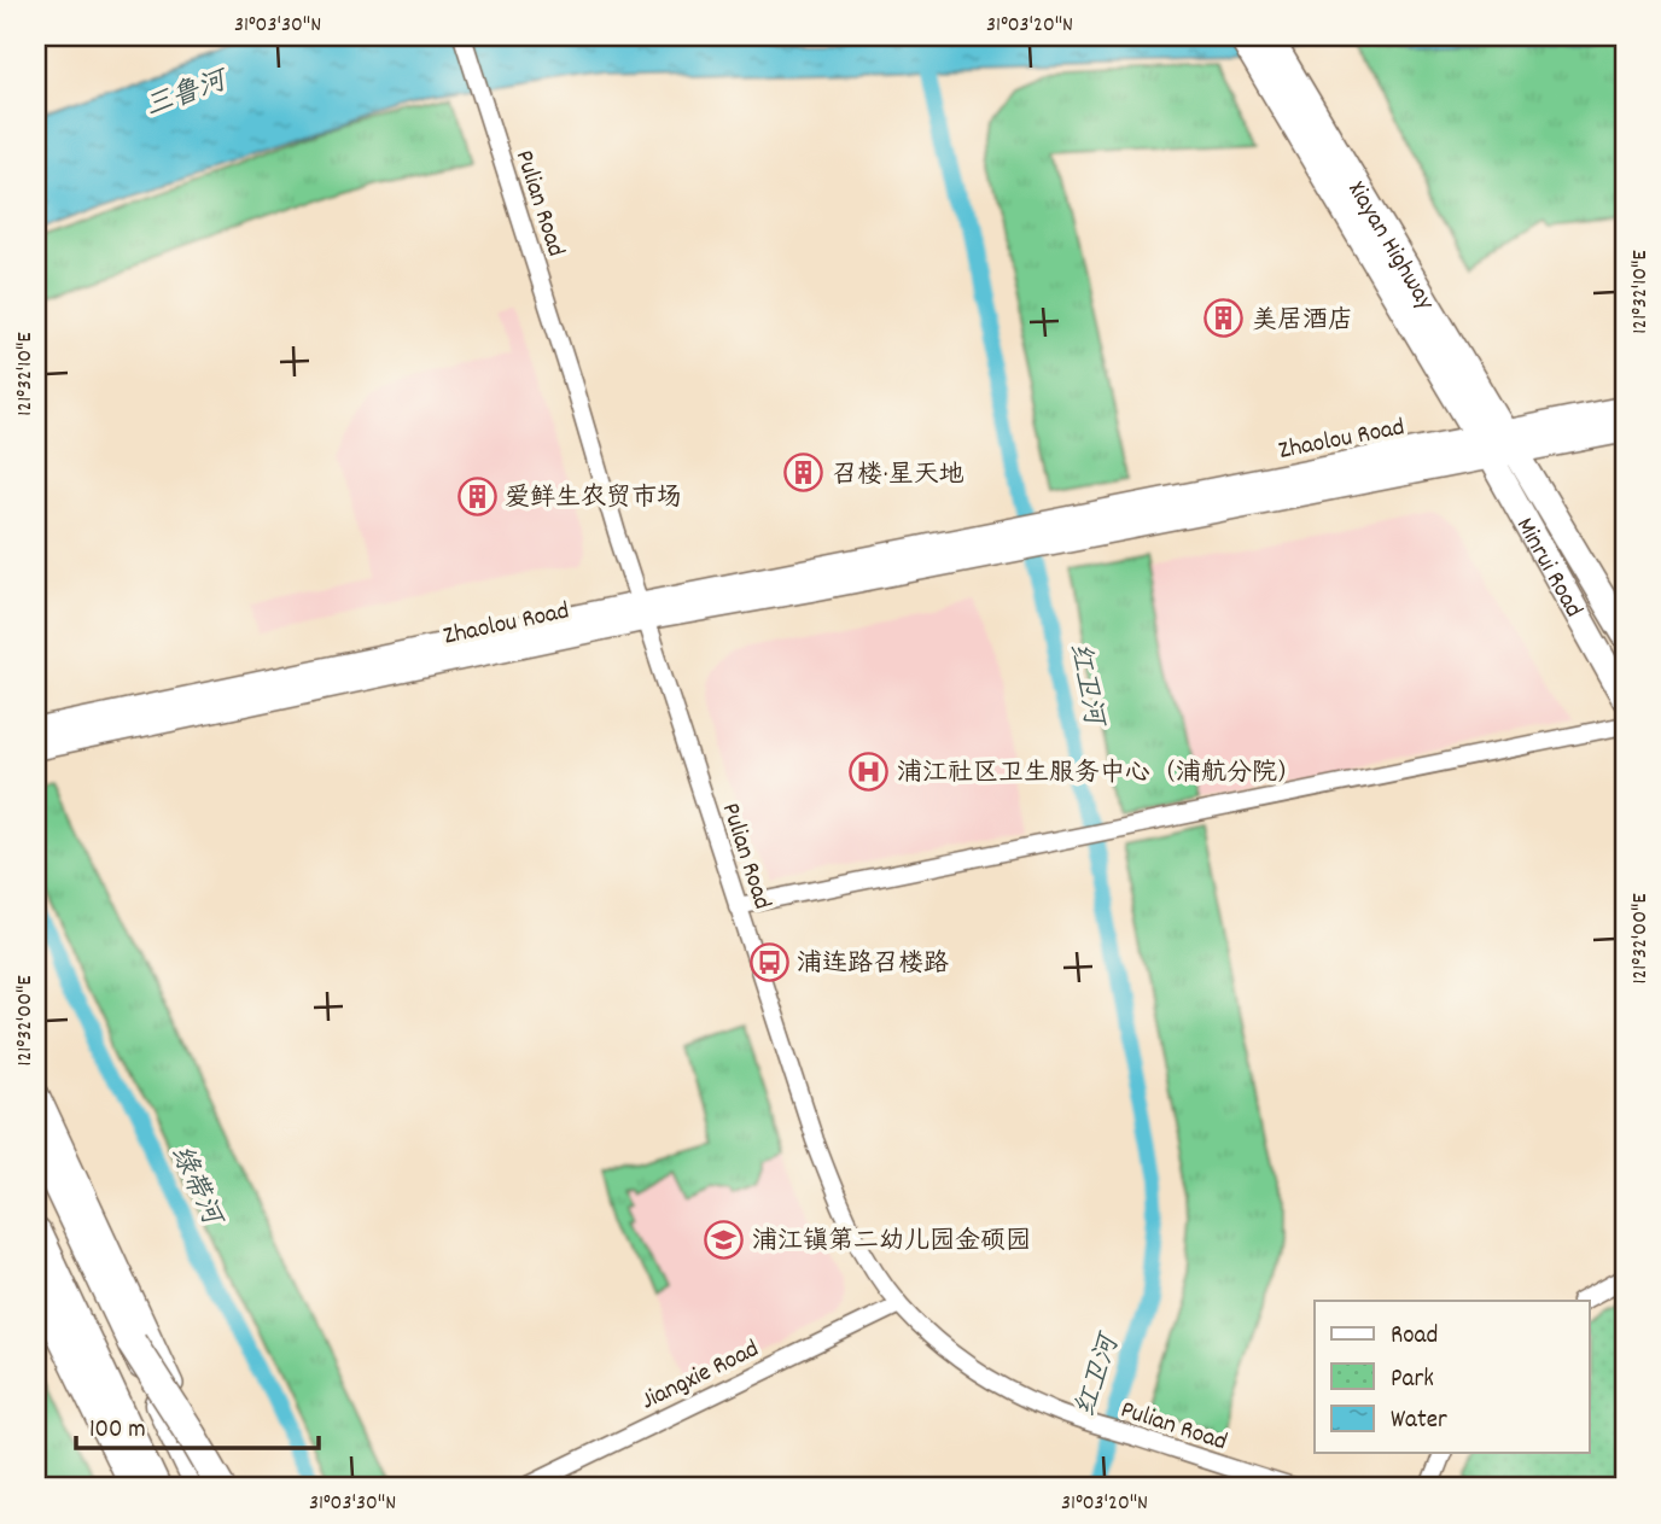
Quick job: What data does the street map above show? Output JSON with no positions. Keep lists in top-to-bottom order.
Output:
{
  "streets": {
    "main road": ["Xiayan Highway", "Minrui Road"],
    "street": ["Pulian Road", "Zhaolou Road", "Jiangxie Road"]
  },
  "crossings": [
    ["Pulian Road", "Zhaolou Road"],
    ["Pulian Road", "Jiangxie Road"],
    ["Xiayan Highway", "Zhaolou Road"],
    ["Xiayan Highway", "Minrui Road"],
    ["Zhaolou Road", "Minrui Road"]
  ],
  "water": ["三鲁河", "红卫河", "绿带河"],
  "places": {
    "building": ["美居酒店", "召楼·星天地", "爱鲜生农贸市场"],
    "hospital": ["浦江社区卫生服务中心（浦航分院）"],
    "bus stop": ["浦连路召楼路"],
    "school or university": ["浦江镇第二幼儿园金硕园"]
  },
  "legend": ["Road", "Park", "Water"],
  "scale_bar": "100 m",
  "coordinates": [
    "31°03'30\"N",
    "31°03'20\"N",
    "121°32'10\"E",
    "121°32'00\"E"
  ]
}
